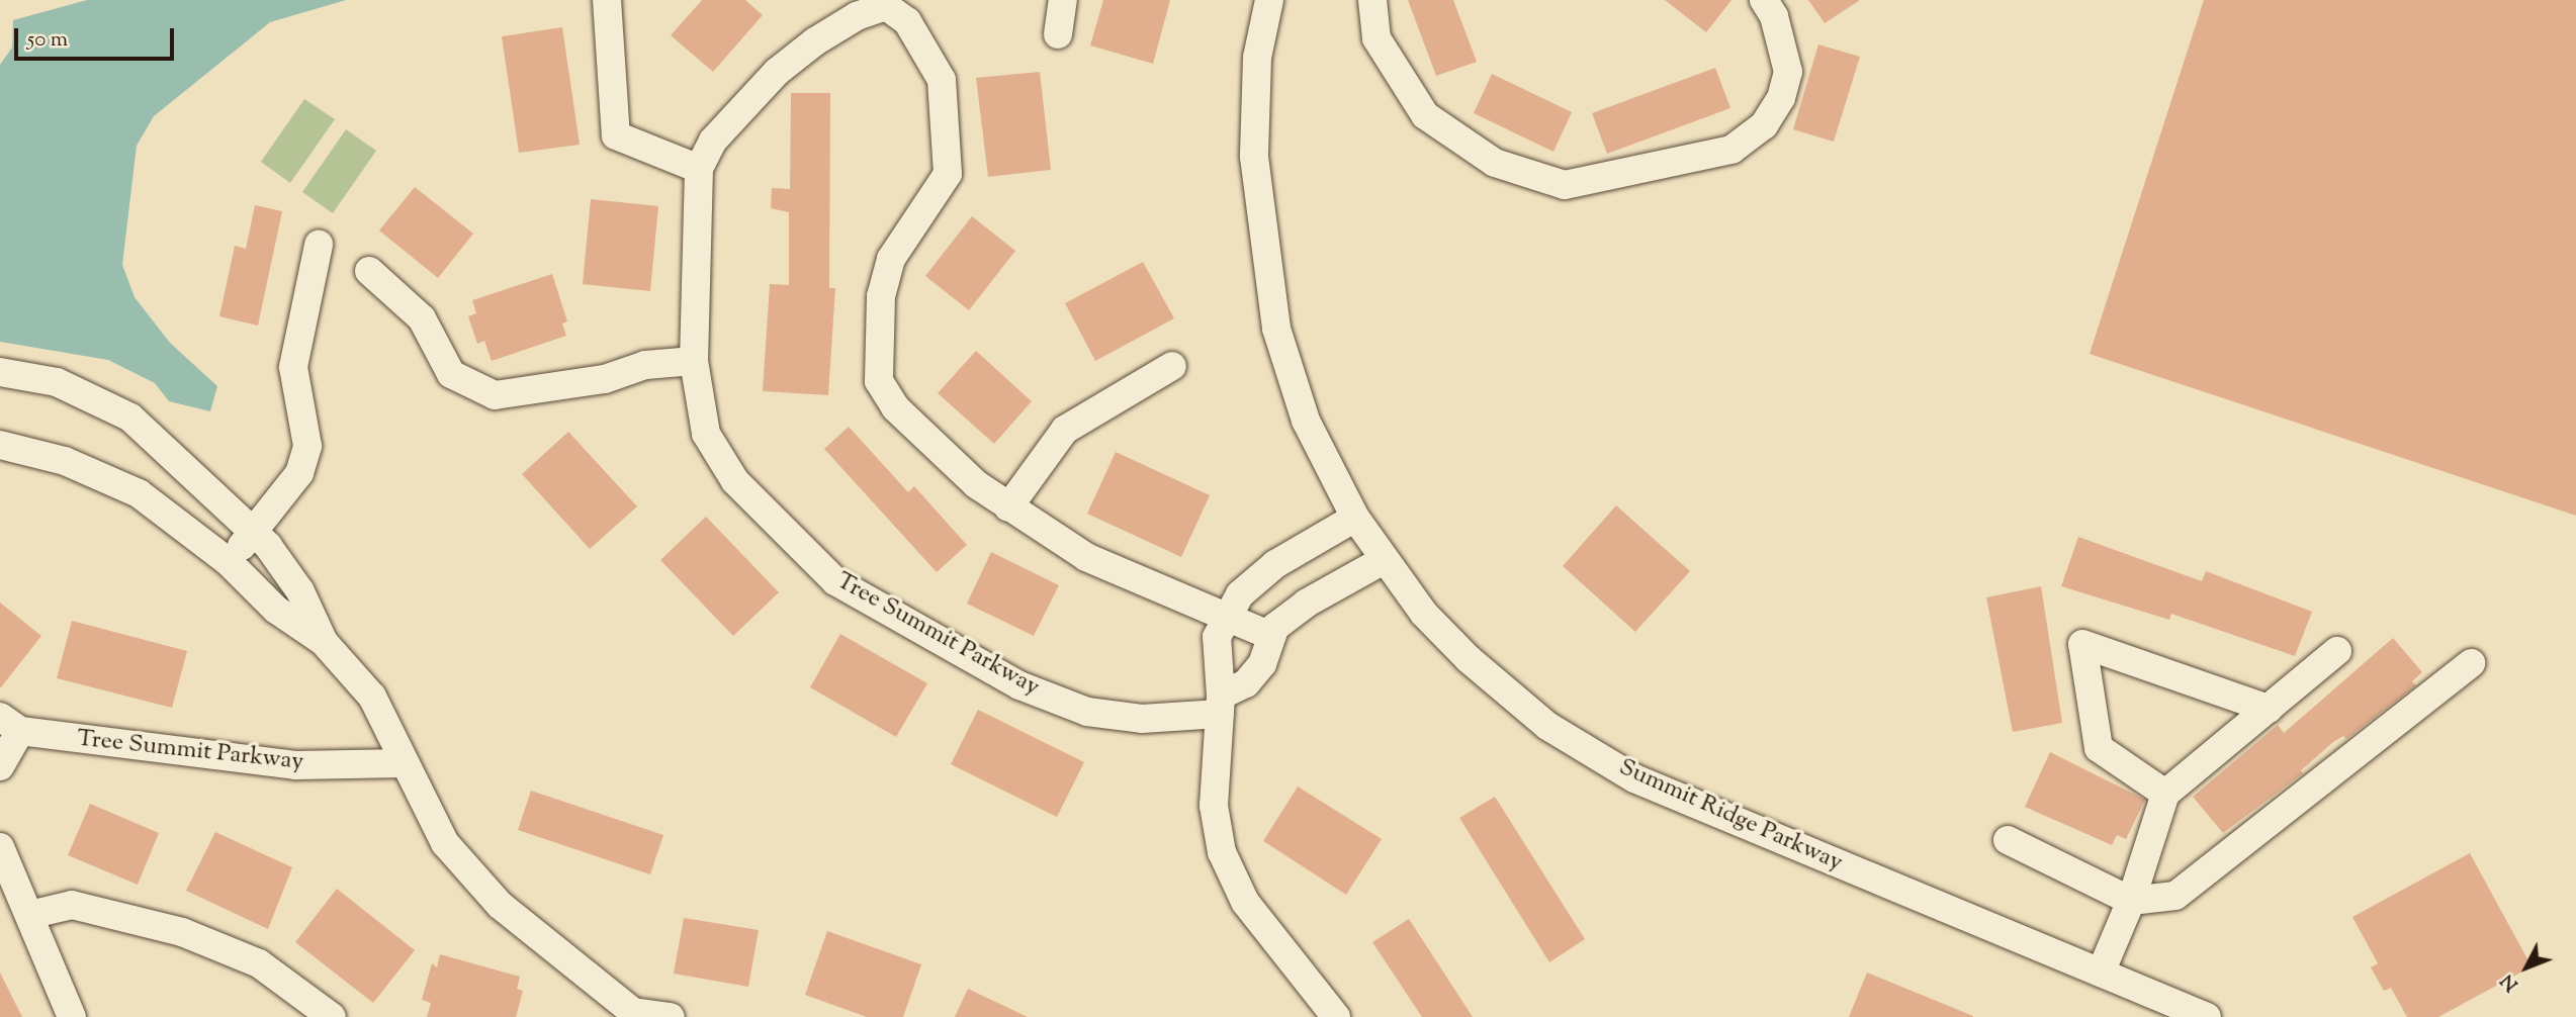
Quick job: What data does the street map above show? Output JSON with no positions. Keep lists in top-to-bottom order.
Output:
{
  "streets": {
    "street": ["Tree Summit Parkway", "Summit Ridge Parkway"]
  },
  "crossings": [
    ["Tree Summit Parkway", "Summit Ridge Parkway"]
  ],
  "scale_bar": "50 m",
  "north": "bottom left"
}
